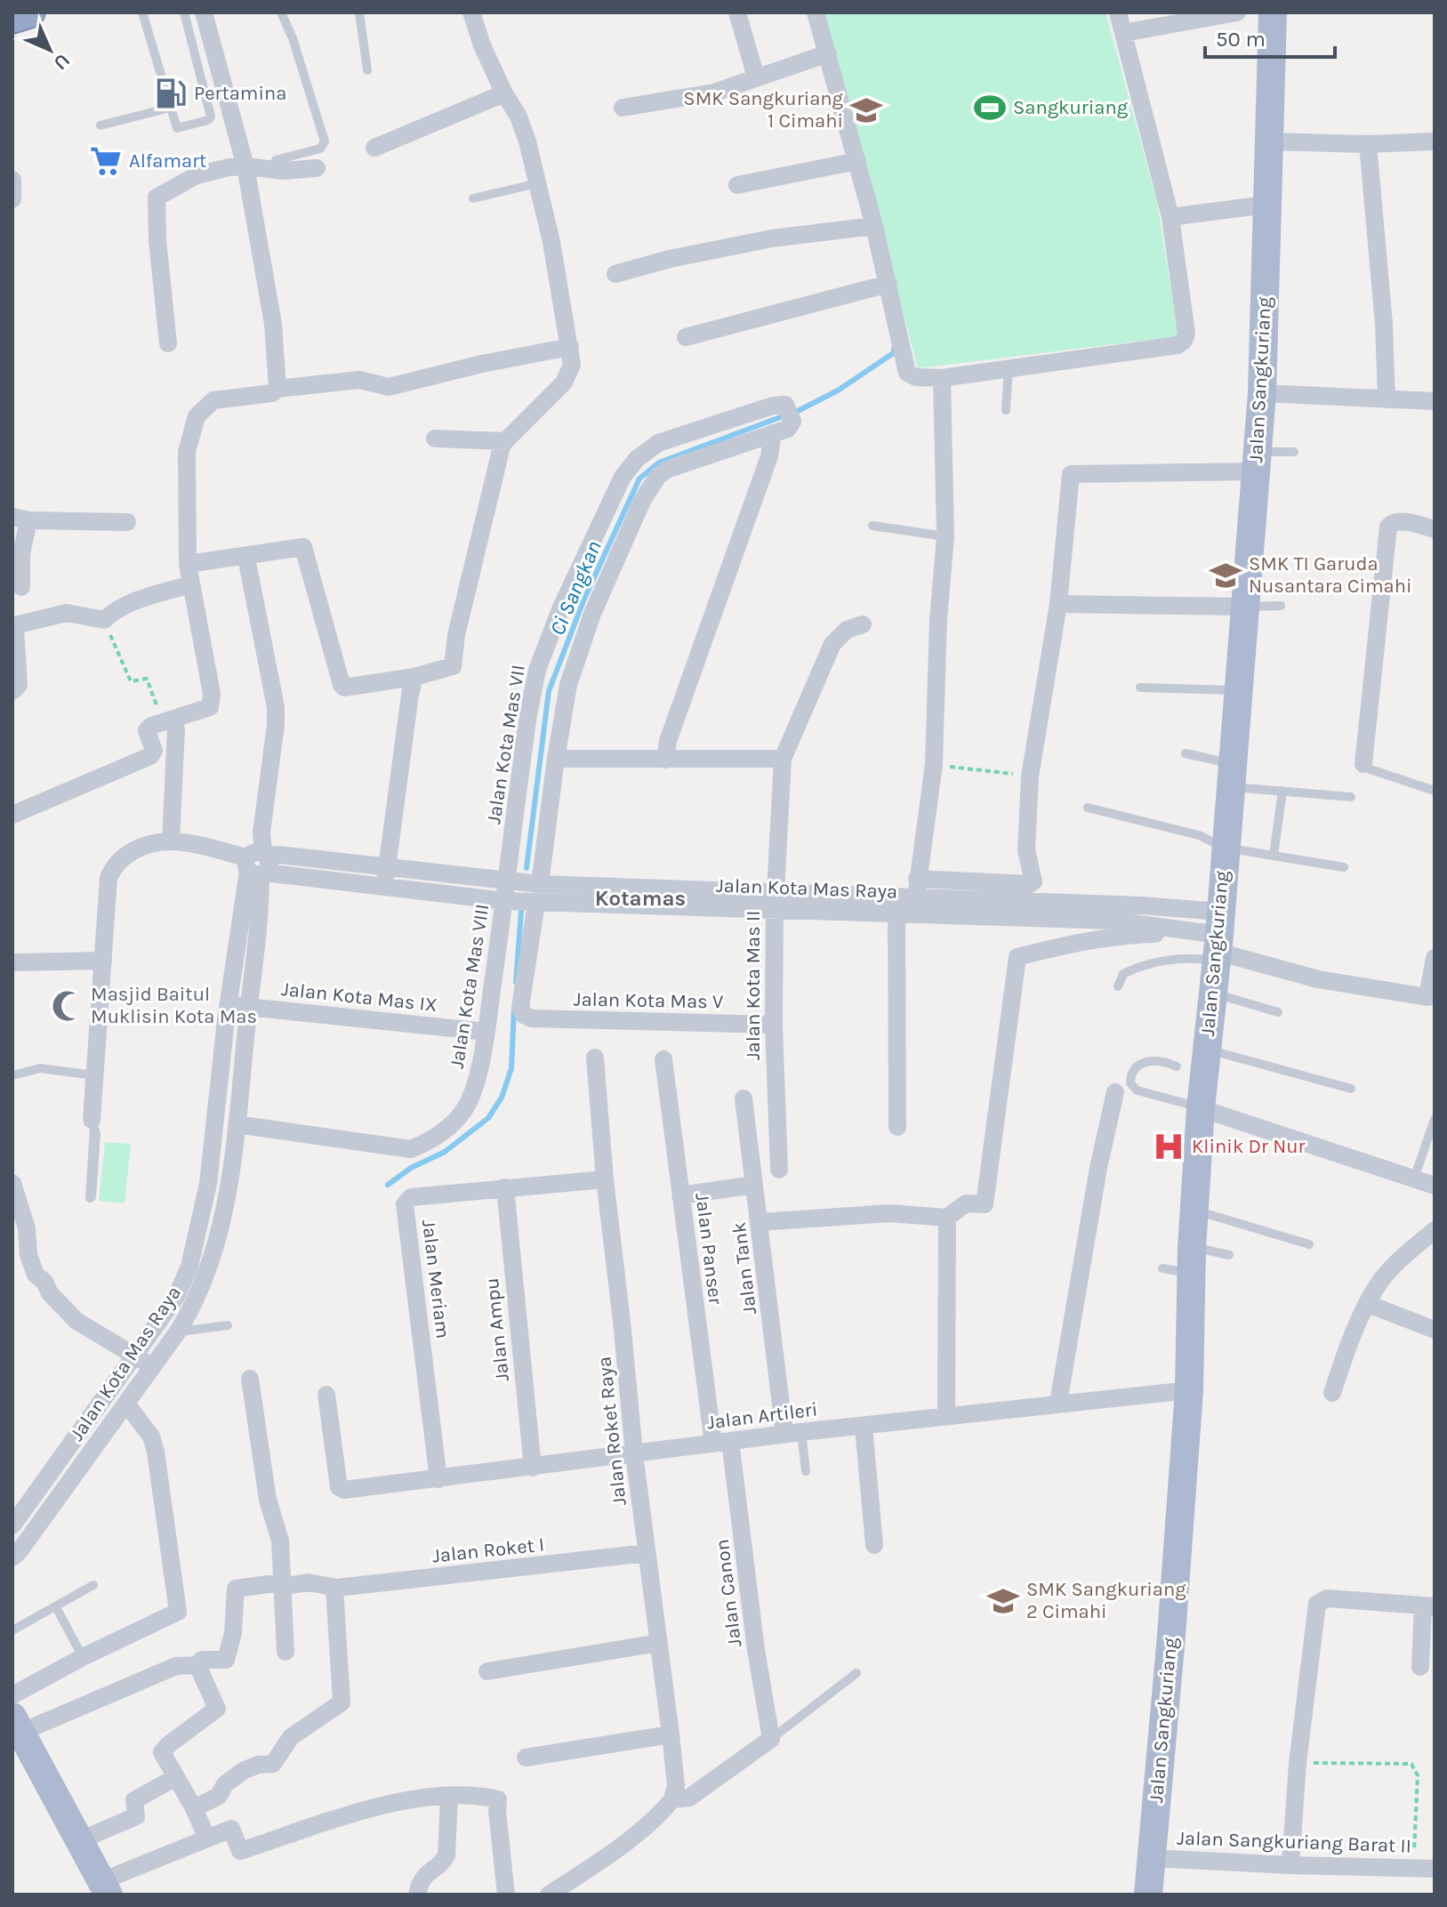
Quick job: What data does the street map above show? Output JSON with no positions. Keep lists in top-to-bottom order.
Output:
{
  "streets": {
    "main road": ["Jalan Sangkuriang"],
    "street": [
      "Jalan Kota Mas VII",
      "Jalan Kota Mas Raya",
      "Jalan Kota Mas II",
      "Jalan Kota Mas VIII",
      "Jalan Kota Mas IX",
      "Jalan Kota Mas V",
      "Jalan Panser",
      "Jalan Tank",
      "Jalan Meriam",
      "Jalan Ampu",
      "Jalan Artileri",
      "Jalan Roket Raya",
      "Jalan Roket I",
      "Jalan Canon",
      "Jalan Sangkuriang Barat II"
    ]
  },
  "crossings": [
    ["Jalan Sangkuriang", "Jalan Kota Mas Raya"],
    ["Jalan Sangkuriang", "Jalan Artileri"],
    ["Jalan Sangkuriang", "Jalan Sangkuriang Barat II"],
    ["Jalan Kota Mas VII", "Jalan Kota Mas Raya"],
    ["Jalan Kota Mas VII", "Jalan Kota Mas VIII"],
    ["Jalan Kota Mas Raya", "Jalan Kota Mas II"],
    ["Jalan Kota Mas Raya", "Jalan Kota Mas VIII"],
    ["Jalan Kota Mas Raya", "Jalan Kota Mas IX"],
    ["Jalan Kota Mas Raya", "Jalan Kota Mas V"],
    ["Jalan Kota Mas II", "Jalan Kota Mas V"],
    ["Jalan Kota Mas VIII", "Jalan Kota Mas IX"],
    ["Jalan Panser", "Jalan Artileri"],
    ["Jalan Panser", "Jalan Canon"],
    ["Jalan Tank", "Jalan Artileri"],
    ["Jalan Meriam", "Jalan Ampu"],
    ["Jalan Meriam", "Jalan Artileri"],
    ["Jalan Meriam", "Jalan Roket Raya"],
    ["Jalan Ampu", "Jalan Artileri"],
    ["Jalan Artileri", "Jalan Roket Raya"],
    ["Jalan Artileri", "Jalan Canon"],
    ["Jalan Roket Raya", "Jalan Roket I"]
  ],
  "districts": ["Kotamas"],
  "water": ["Ci Sangkan"],
  "places": {
    "fuel station": ["Pertamina"],
    "sports": ["Sangkuriang"],
    "school or university": ["SMK Sangkuriang 1 Cimahi", "SMK TI Garuda Nusantara Cimahi", "SMK Sangkuriang 2 Cimahi"],
    "supermarket": ["Alfamart"],
    "mosque": ["Masjid Baitul Muklisin Kota Mas"],
    "hospital": ["Klinik Dr Nur"]
  },
  "scale_bar": "50 m",
  "north": "bottom right"
}
